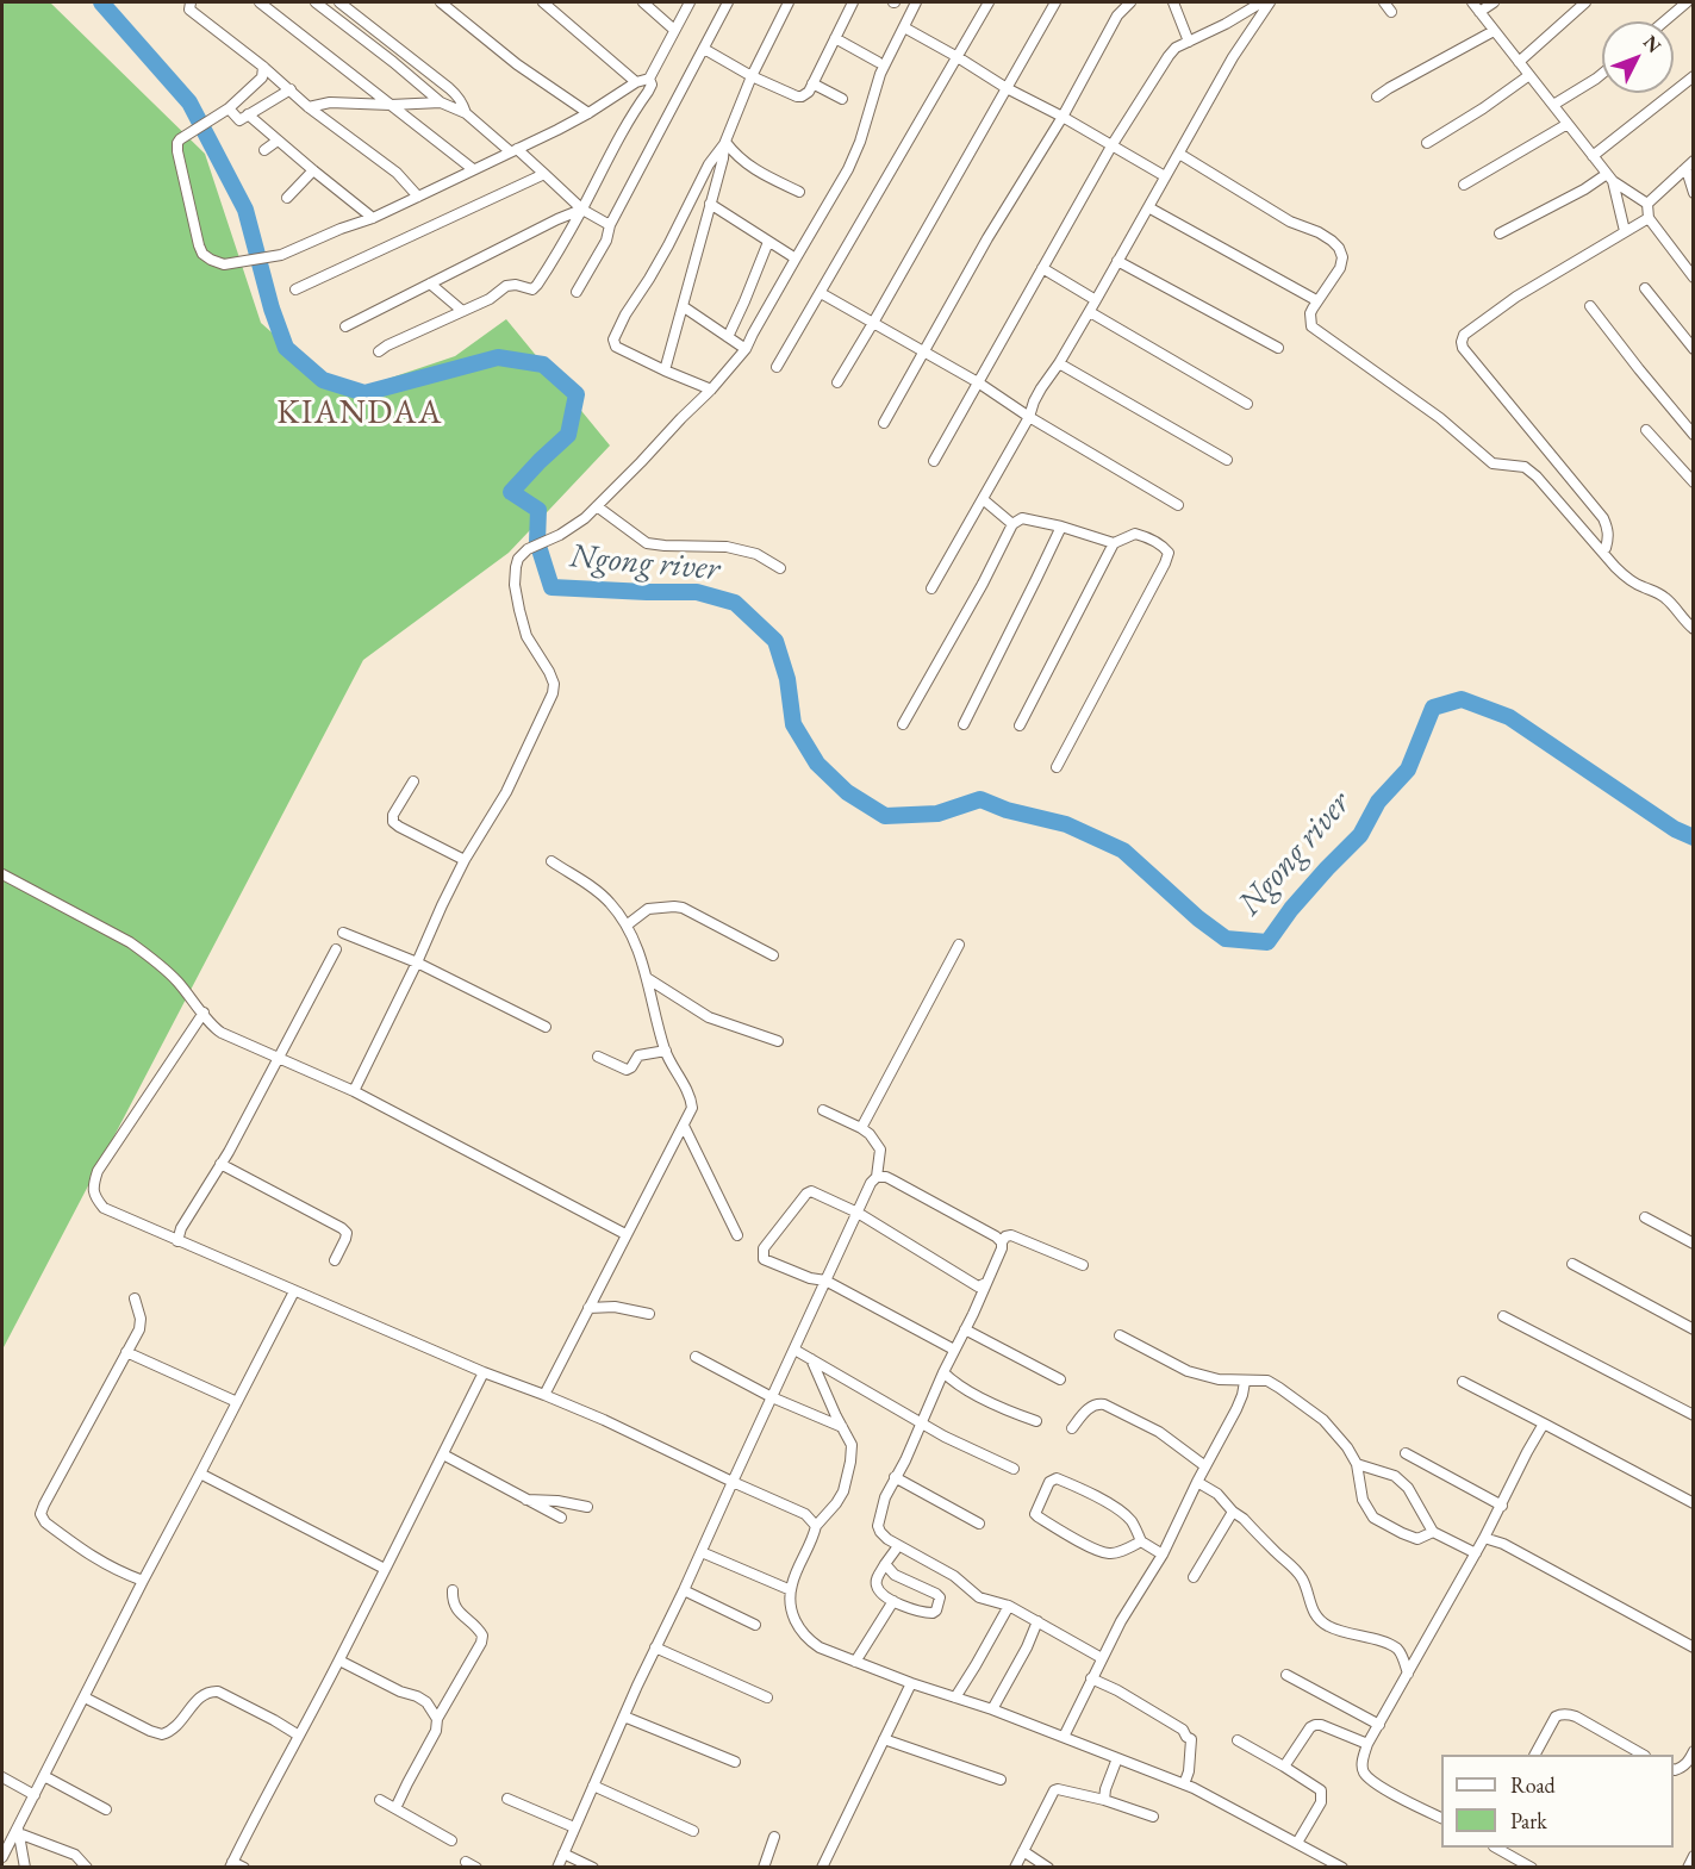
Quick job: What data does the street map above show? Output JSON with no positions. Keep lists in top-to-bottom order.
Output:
{
  "districts": ["KIANDAA"],
  "water": ["Ngong river"],
  "legend": ["Road", "Park"],
  "north": "top right"
}
